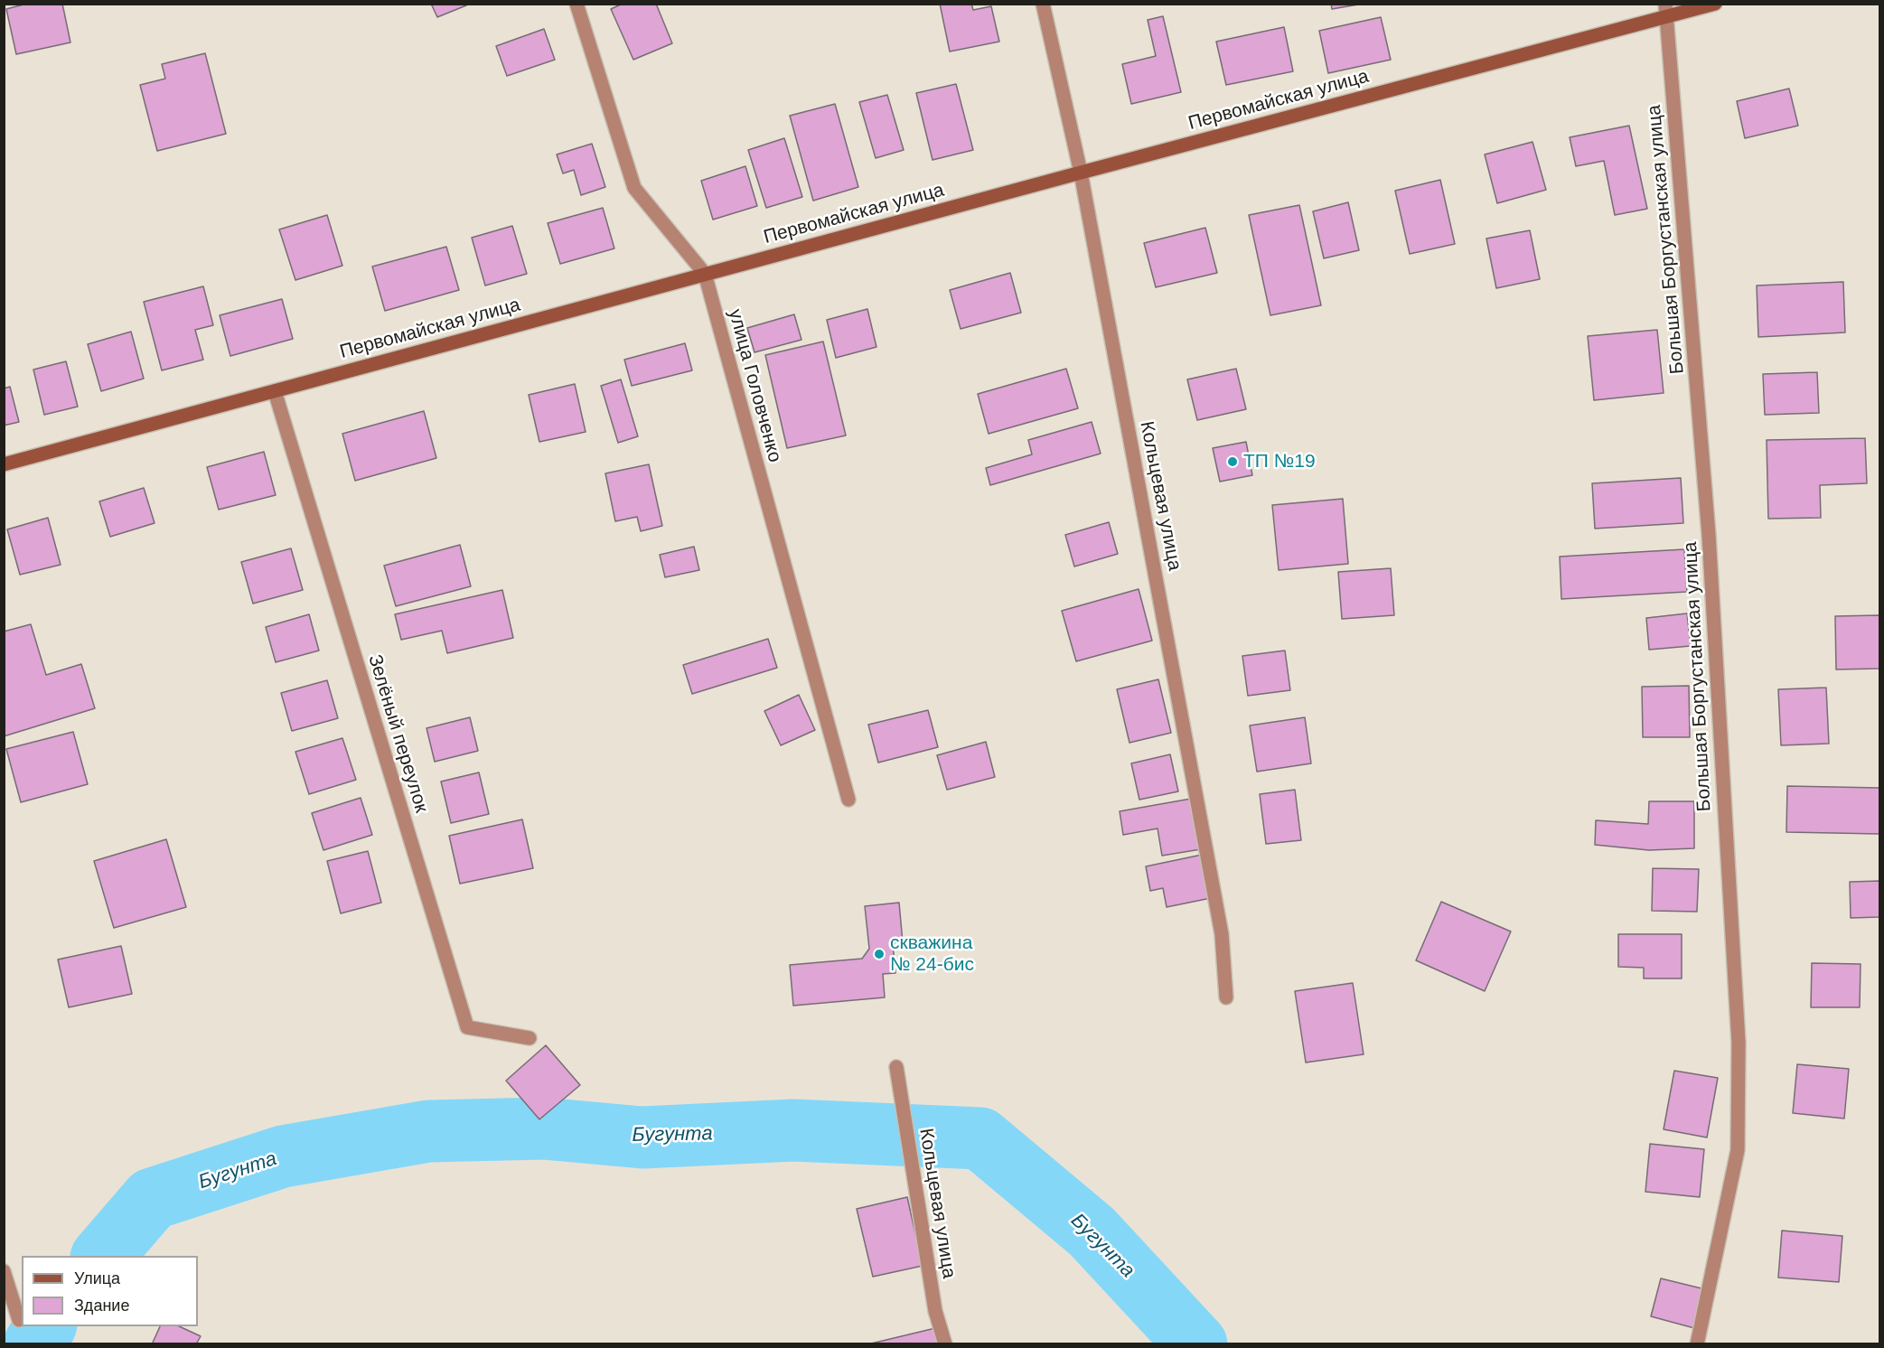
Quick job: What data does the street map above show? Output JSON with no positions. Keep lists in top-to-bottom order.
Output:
{
  "streets": {
    "main road": ["Первомайская улица"],
    "street": [
      "Большая Боргустанская улица",
      "улица Головченко",
      "Кольцевая улица",
      "Зелёный переулок"
    ]
  },
  "crossings": [
    ["Первомайская улица", "Большая Боргустанская улица"],
    ["Первомайская улица", "улица Головченко"],
    ["Первомайская улица", "Кольцевая улица"],
    ["Первомайская улица", "Зелёный переулок"]
  ],
  "water": ["Бугунта"],
  "places": ["ТП №19", "скважина № 24-бис"],
  "legend": ["Улица", "Здание"]
}
